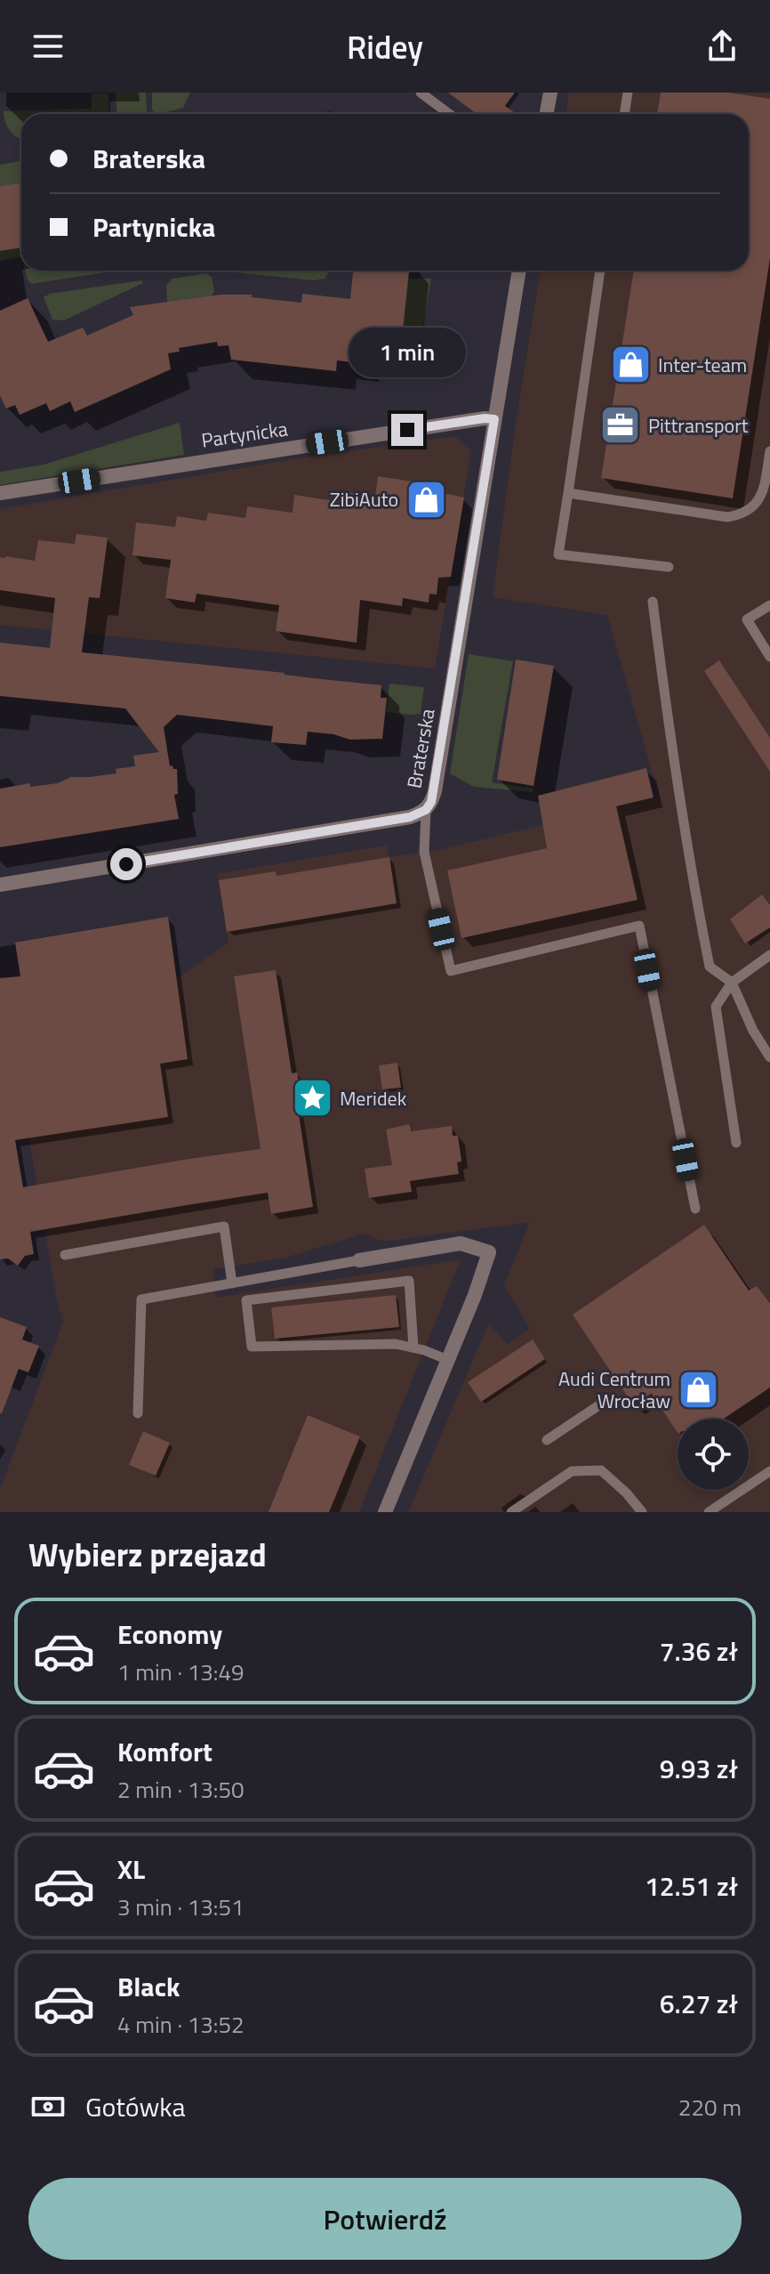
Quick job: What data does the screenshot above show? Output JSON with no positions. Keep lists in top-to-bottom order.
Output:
{
  "streets": {
    "street": ["Partynicka", "Braterska"]
  },
  "crossings": [
    ["Partynicka", "Braterska"]
  ],
  "places": {
    "shop": ["Inter-team", "ZibiAuto", "Audi Centrum Wrocław"],
    "office": ["Pittransport"],
    "place": ["Meridek"]
  },
  "page": {
    "header": "Ridey",
    "banner": ["Braterska", "Partynicka"],
    "bubble": "1 min",
    "heading": "Wybierz przejazd",
    "list": [
      {
        "name": "Economy",
        "note": "1 min · 13:49",
        "value": "7.36 zł"
      },
      {
        "name": "Komfort",
        "note": "2 min · 13:50",
        "value": "9.93 zł"
      },
      {
        "name": "XL",
        "note": "3 min · 13:51",
        "value": "12.51 zł"
      },
      {
        "name": "Black",
        "note": "4 min · 13:52",
        "value": "6.27 zł"
      }
    ],
    "pay": ["Gotówka", "220 m"],
    "buttons": "Potwierdź"
  }
}
